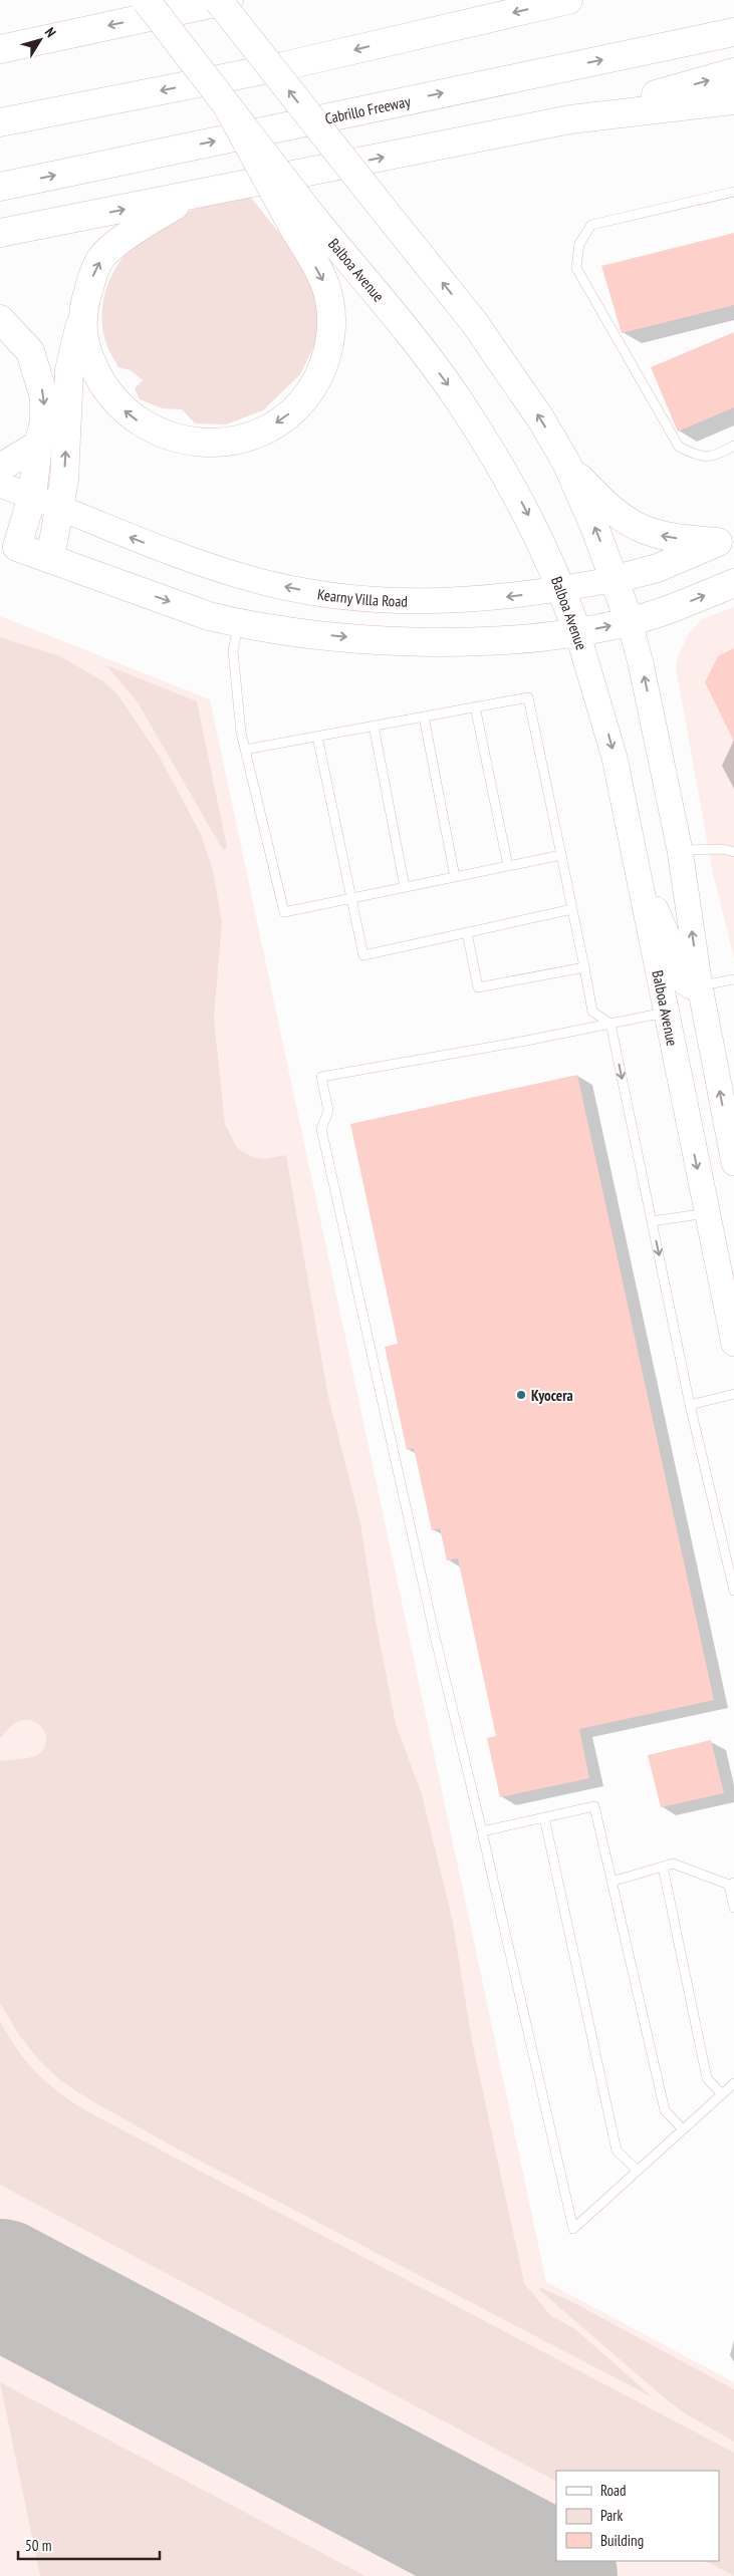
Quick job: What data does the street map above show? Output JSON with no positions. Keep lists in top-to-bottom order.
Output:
{
  "streets": {
    "main road": ["Cabrillo Freeway", "Balboa Avenue", "Kearny Villa Road"]
  },
  "crossings": [
    ["Balboa Avenue", "Kearny Villa Road"]
  ],
  "places": ["Kyocera"],
  "legend": ["Road", "Park", "Building"],
  "scale_bar": "50 m",
  "north": "top right"
}
